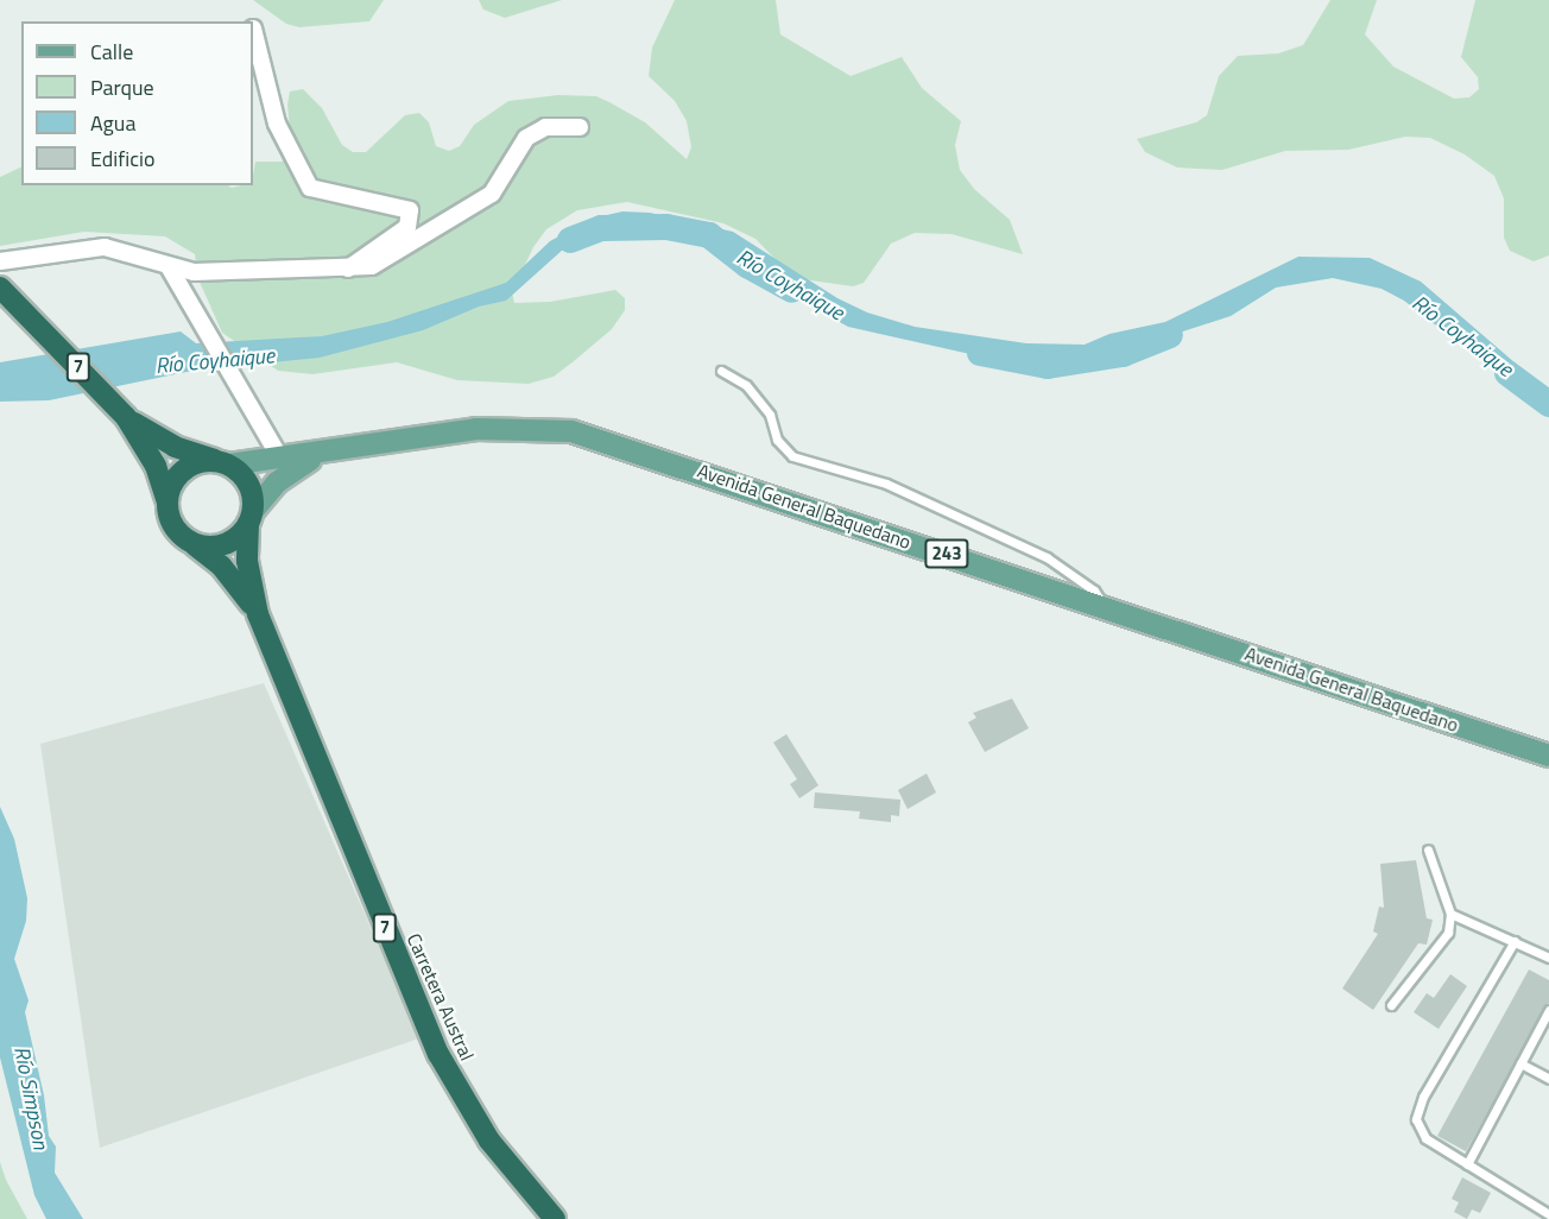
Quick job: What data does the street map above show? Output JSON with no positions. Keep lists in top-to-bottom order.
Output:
{
  "streets": {
    "highway": ["7", "Carretera Austral"],
    "main road": ["Avenida General Baquedano", "243"]
  },
  "crossings": [
    ["7", "Avenida General Baquedano"],
    ["7", "Carretera Austral"],
    ["Avenida General Baquedano", "Carretera Austral"]
  ],
  "water": ["Río Coyhaique", "Río Simpson"],
  "legend": [
    "Calle",
    "Parque",
    "Agua",
    "Edificio"
  ]
}
